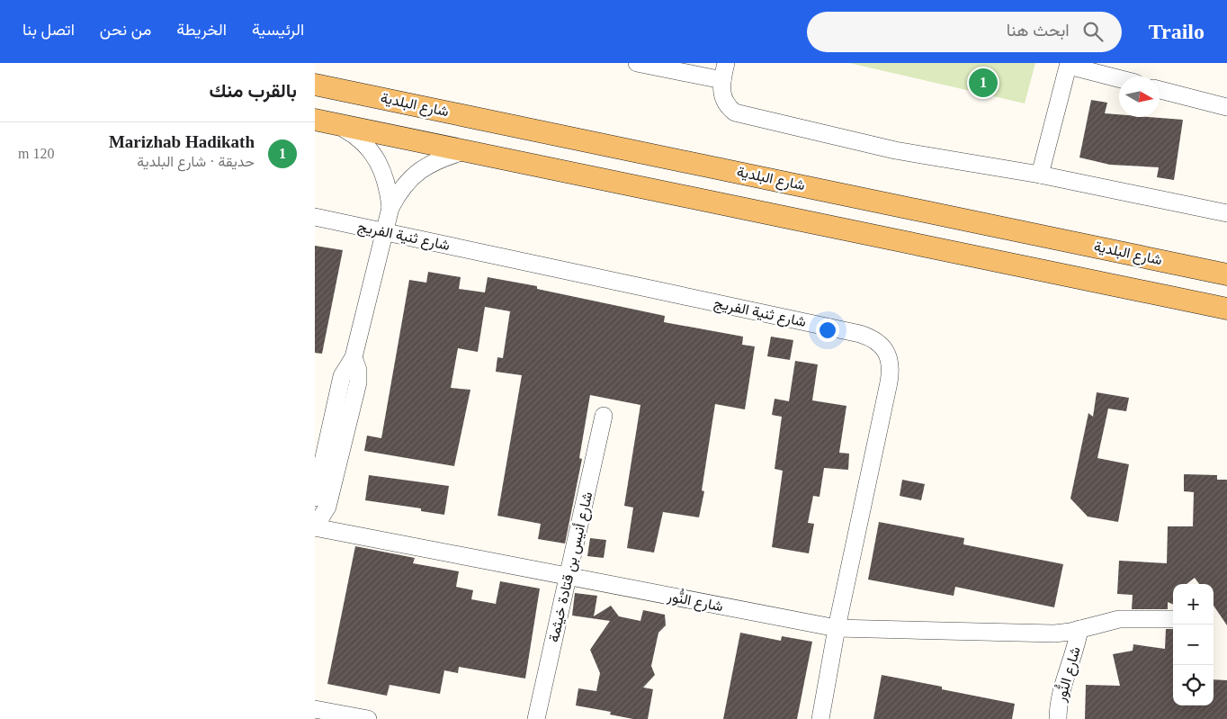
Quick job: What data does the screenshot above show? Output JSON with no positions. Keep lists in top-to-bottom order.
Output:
{
  "streets": {
    "main road": ["شارع البلدية"],
    "street": ["شارع ثنية الفريج", "شارع أنيس بن قتادة خيثمة", "شارع النُّور"]
  },
  "crossings": [
    ["شارع ثنية الفريج", "شارع النُّور"],
    ["شارع أنيس بن قتادة خيثمة", "شارع النُّور"]
  ],
  "north": "right",
  "page": {
    "header": "Trailo",
    "search": "ابحث هنا",
    "nav": [
      "الرئيسية",
      "الخريطة",
      "من نحن",
      "اتصل بنا"
    ],
    "heading": "بالقرب منك",
    "pins": "1",
    "list": [
      {
        "mark": "1",
        "name": "Marizhab Hadikath",
        "note": "حديقة · شارع البلدية",
        "value": "120 m"
      }
    ],
    "map_buttons": ["+", "−"]
  }
}
